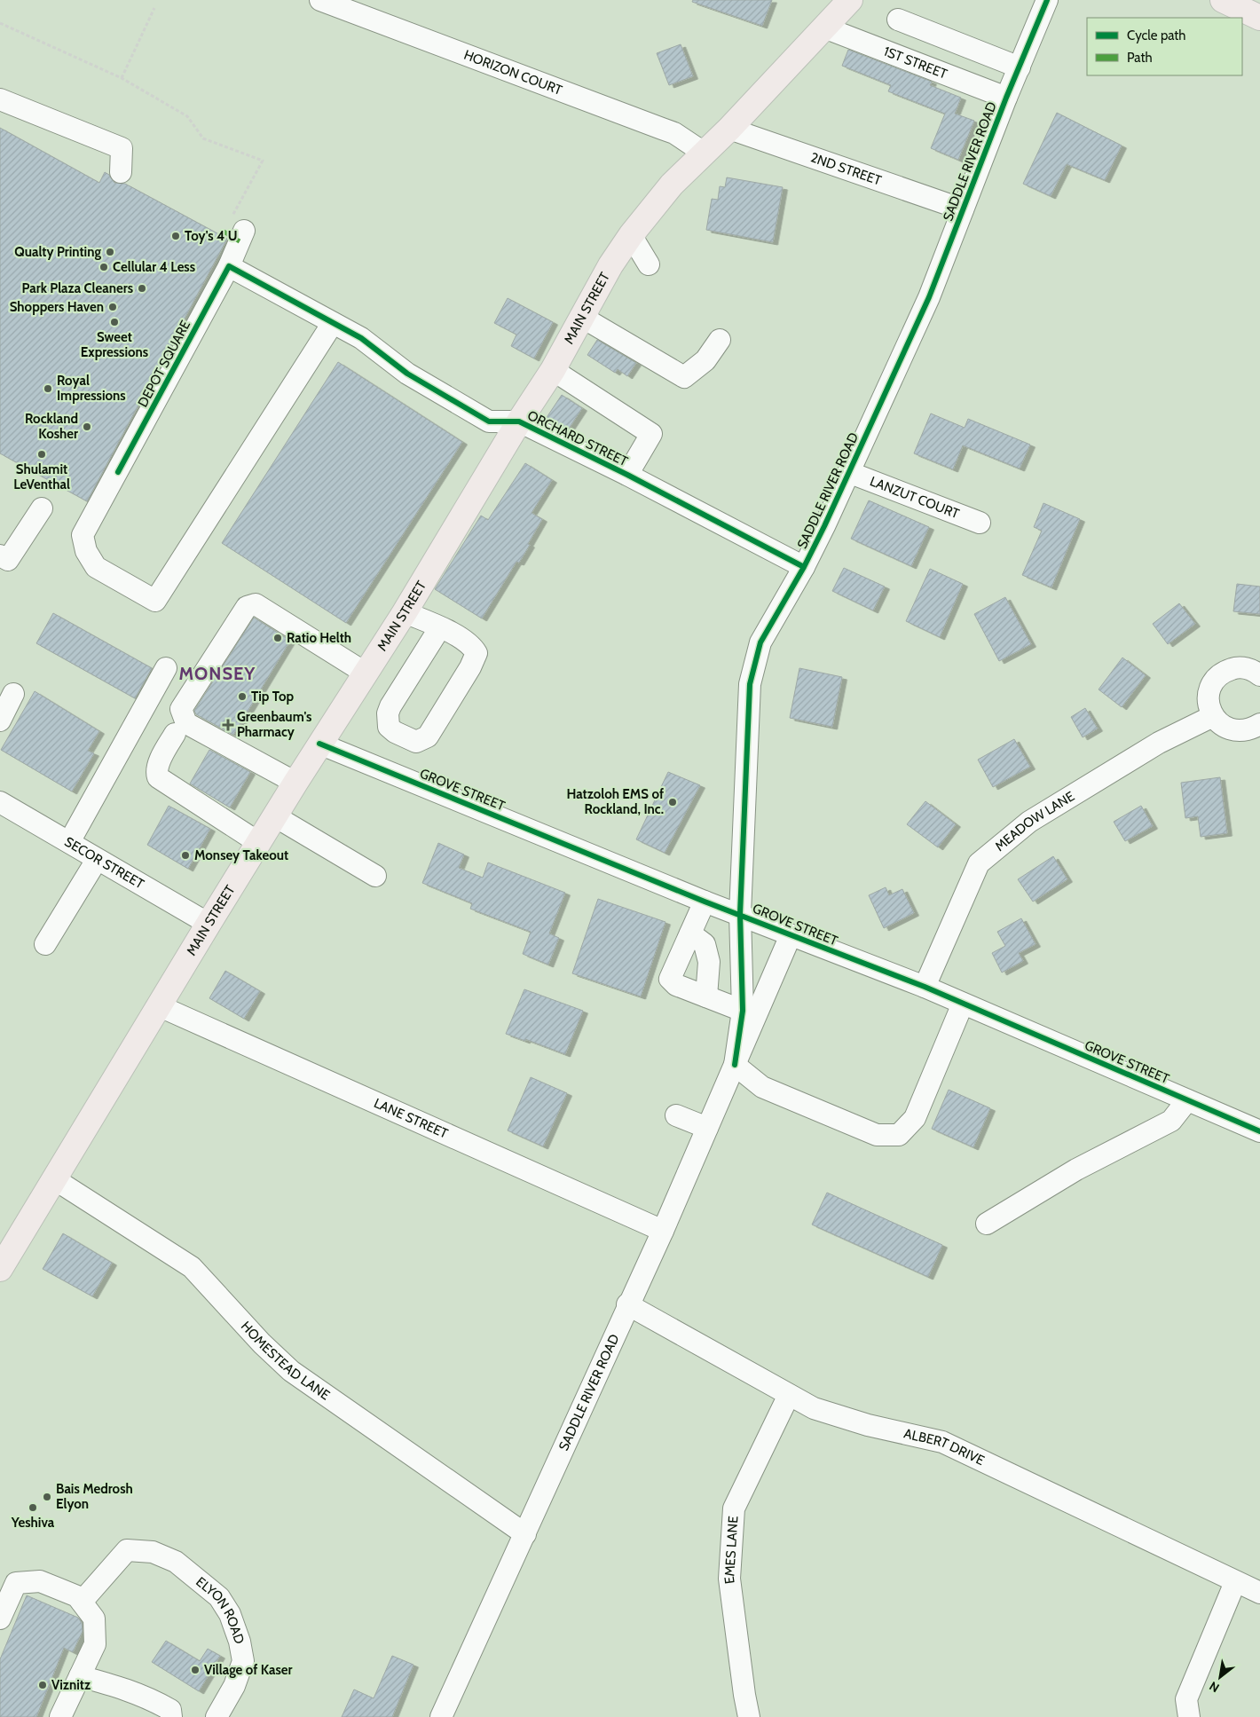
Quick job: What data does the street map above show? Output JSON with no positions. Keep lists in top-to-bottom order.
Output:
{
  "streets": {
    "main road": ["MAIN STREET"],
    "street": [
      "1ST STREET",
      "HORIZON COURT",
      "SADDLE RIVER ROAD",
      "2ND STREET",
      "DEPOT SQUARE",
      "ORCHARD STREET",
      "LANZUT COURT",
      "GROVE STREET",
      "MEADOW LANE",
      "SECOR STREET",
      "LANE STREET",
      "HOMESTEAD LANE",
      "ALBERT DRIVE",
      "EMES LANE",
      "ELYON ROAD"
    ]
  },
  "crossings": [
    ["1ST STREET", "SADDLE RIVER ROAD"],
    ["1ST STREET", "MAIN STREET"],
    ["HORIZON COURT", "MAIN STREET"],
    ["SADDLE RIVER ROAD", "2ND STREET"],
    ["SADDLE RIVER ROAD", "ORCHARD STREET"],
    ["SADDLE RIVER ROAD", "LANZUT COURT"],
    ["SADDLE RIVER ROAD", "GROVE STREET"],
    ["SADDLE RIVER ROAD", "LANE STREET"],
    ["SADDLE RIVER ROAD", "HOMESTEAD LANE"],
    ["SADDLE RIVER ROAD", "ALBERT DRIVE"],
    ["2ND STREET", "MAIN STREET"],
    ["MAIN STREET", "ORCHARD STREET"],
    ["MAIN STREET", "GROVE STREET"],
    ["MAIN STREET", "SECOR STREET"],
    ["MAIN STREET", "LANE STREET"],
    ["MAIN STREET", "HOMESTEAD LANE"],
    ["DEPOT SQUARE", "ORCHARD STREET"],
    ["GROVE STREET", "MEADOW LANE"],
    ["ALBERT DRIVE", "EMES LANE"]
  ],
  "districts": ["MONSEY"],
  "places": {
    "other": [
      "Toy's 4 U",
      "Qualty Printing",
      "Cellular 4 Less",
      "Park Plaza Cleaners",
      "Shoppers Haven",
      "Sweet Expressions",
      "Royal Impressions",
      "Rockland Kosher",
      "Shulamit LeVenthal",
      "Ratio Helth",
      "Tip Top",
      "Hatzoloh EMS of Rockland, Inc.",
      "Monsey Takeout",
      "Bais Medrosh Elyon",
      "Yeshiva",
      "Village of Kaser",
      "Viznitz"
    ],
    "health": ["Greenbaum's Pharmacy"]
  },
  "legend": ["Cycle path", "Path"],
  "north": "bottom left"
}
